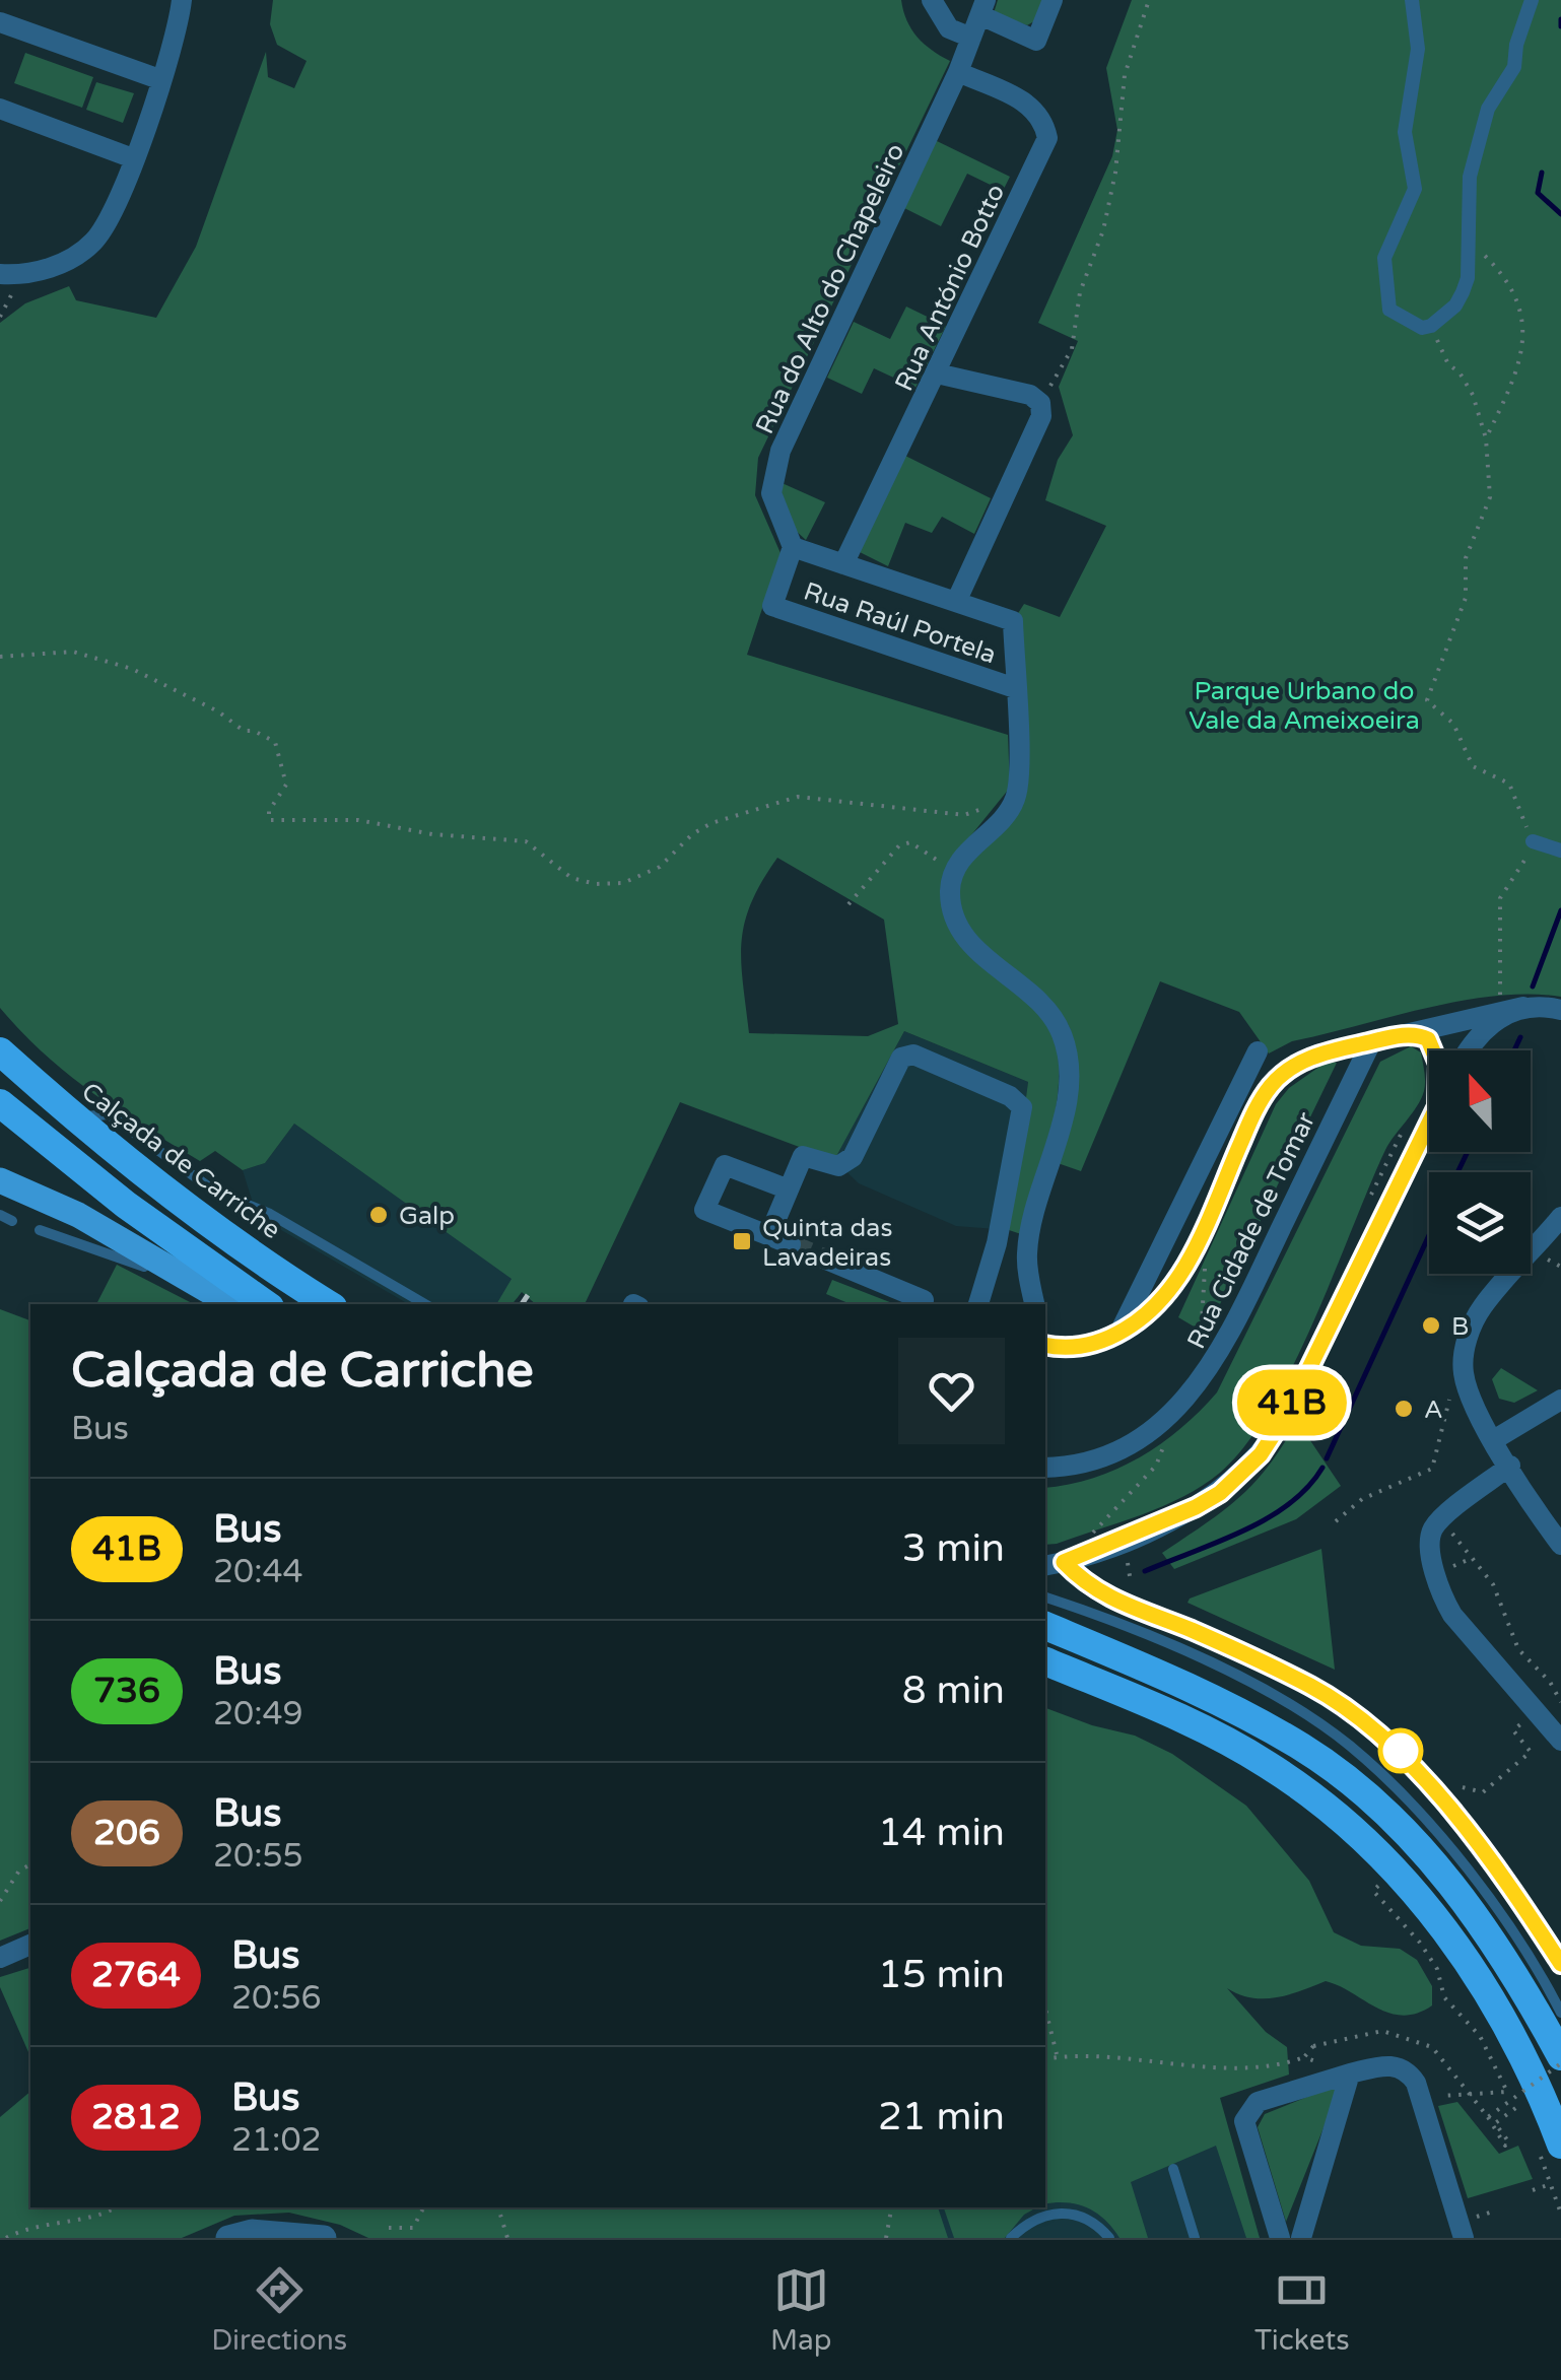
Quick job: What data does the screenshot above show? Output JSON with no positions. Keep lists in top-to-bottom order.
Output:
{
  "streets": {
    "highway": ["Calçada de Carriche"],
    "street": [
      "Rua António Botto",
      "Rua do Alto do Chapeleiro",
      "Rua Raúl Portela",
      "Rua Cidade de Tomar"
    ]
  },
  "crossings": [
    ["Rua António Botto", "Rua do Alto do Chapeleiro"],
    ["Rua do Alto do Chapeleiro", "Rua Raúl Portela"]
  ],
  "parks": ["Parque Urbano do Vale da Ameixoeira"],
  "places": {
    "other": ["Galp", "B", "A"],
    "transit": ["Quinta das Lavadeiras"]
  },
  "lines": ["bus line 41B"],
  "north": "top",
  "page": {
    "on_map": "41B",
    "heading": ["Calçada de Carriche", "Bus"],
    "list": [
      {
        "mark": "41B",
        "name": "Bus",
        "note": "20:44",
        "value": "3 min"
      },
      {
        "mark": "736",
        "name": "Bus",
        "note": "20:49",
        "value": "8 min"
      },
      {
        "mark": "206",
        "name": "Bus",
        "note": "20:55",
        "value": "14 min"
      },
      {
        "mark": "2764",
        "name": "Bus",
        "note": "20:56",
        "value": "15 min"
      },
      {
        "mark": "2812",
        "name": "Bus",
        "note": "21:02",
        "value": "21 min"
      }
    ],
    "tabs": ["Directions", "Map", "Tickets"]
  }
}
